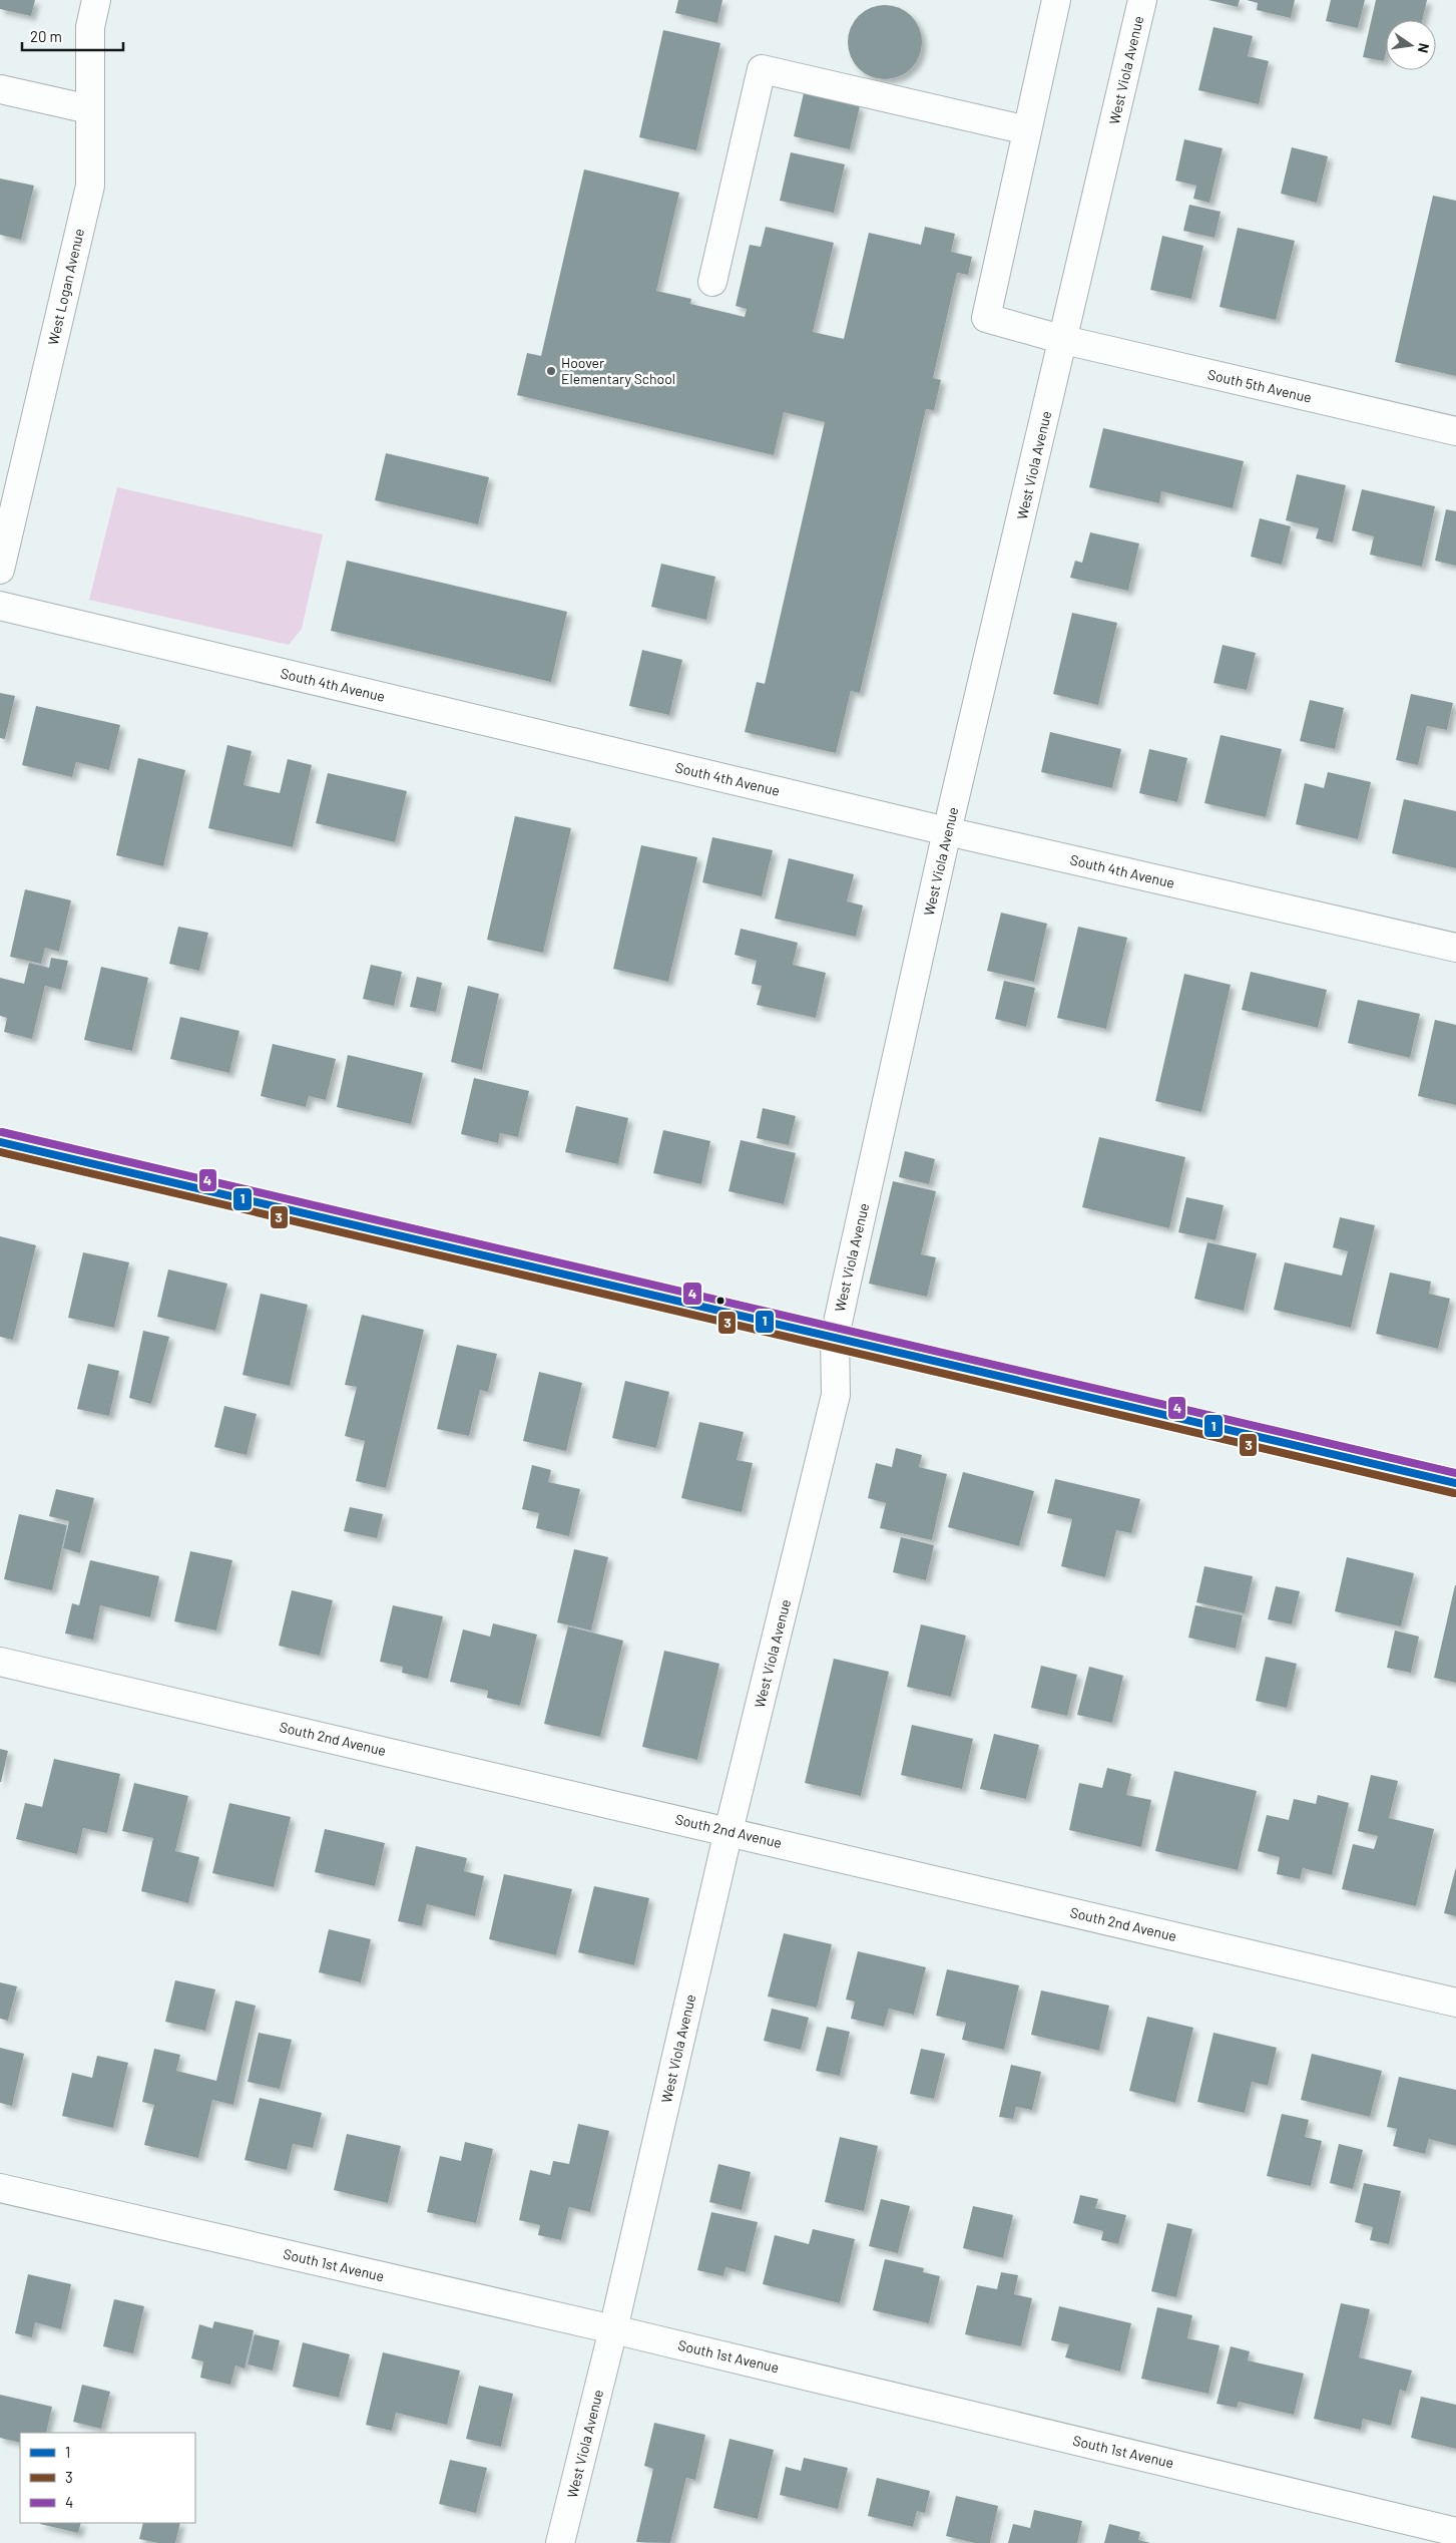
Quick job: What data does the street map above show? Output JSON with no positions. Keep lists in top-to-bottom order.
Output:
{
  "streets": {
    "street": [
      "West Viola Avenue",
      "West Logan Avenue",
      "South 5th Avenue",
      "South 4th Avenue",
      "South 2nd Avenue",
      "South 1st Avenue"
    ]
  },
  "crossings": [
    ["West Viola Avenue", "South 5th Avenue"],
    ["West Viola Avenue", "South 4th Avenue"],
    ["West Viola Avenue", "South 2nd Avenue"],
    ["West Viola Avenue", "South 1st Avenue"]
  ],
  "places": ["Hoover Elementary School"],
  "lines": ["transit line 4", "transit line 1", "transit line 3"],
  "legend": ["1", "3", "4"],
  "scale_bar": "20 m",
  "north": "right"
}
